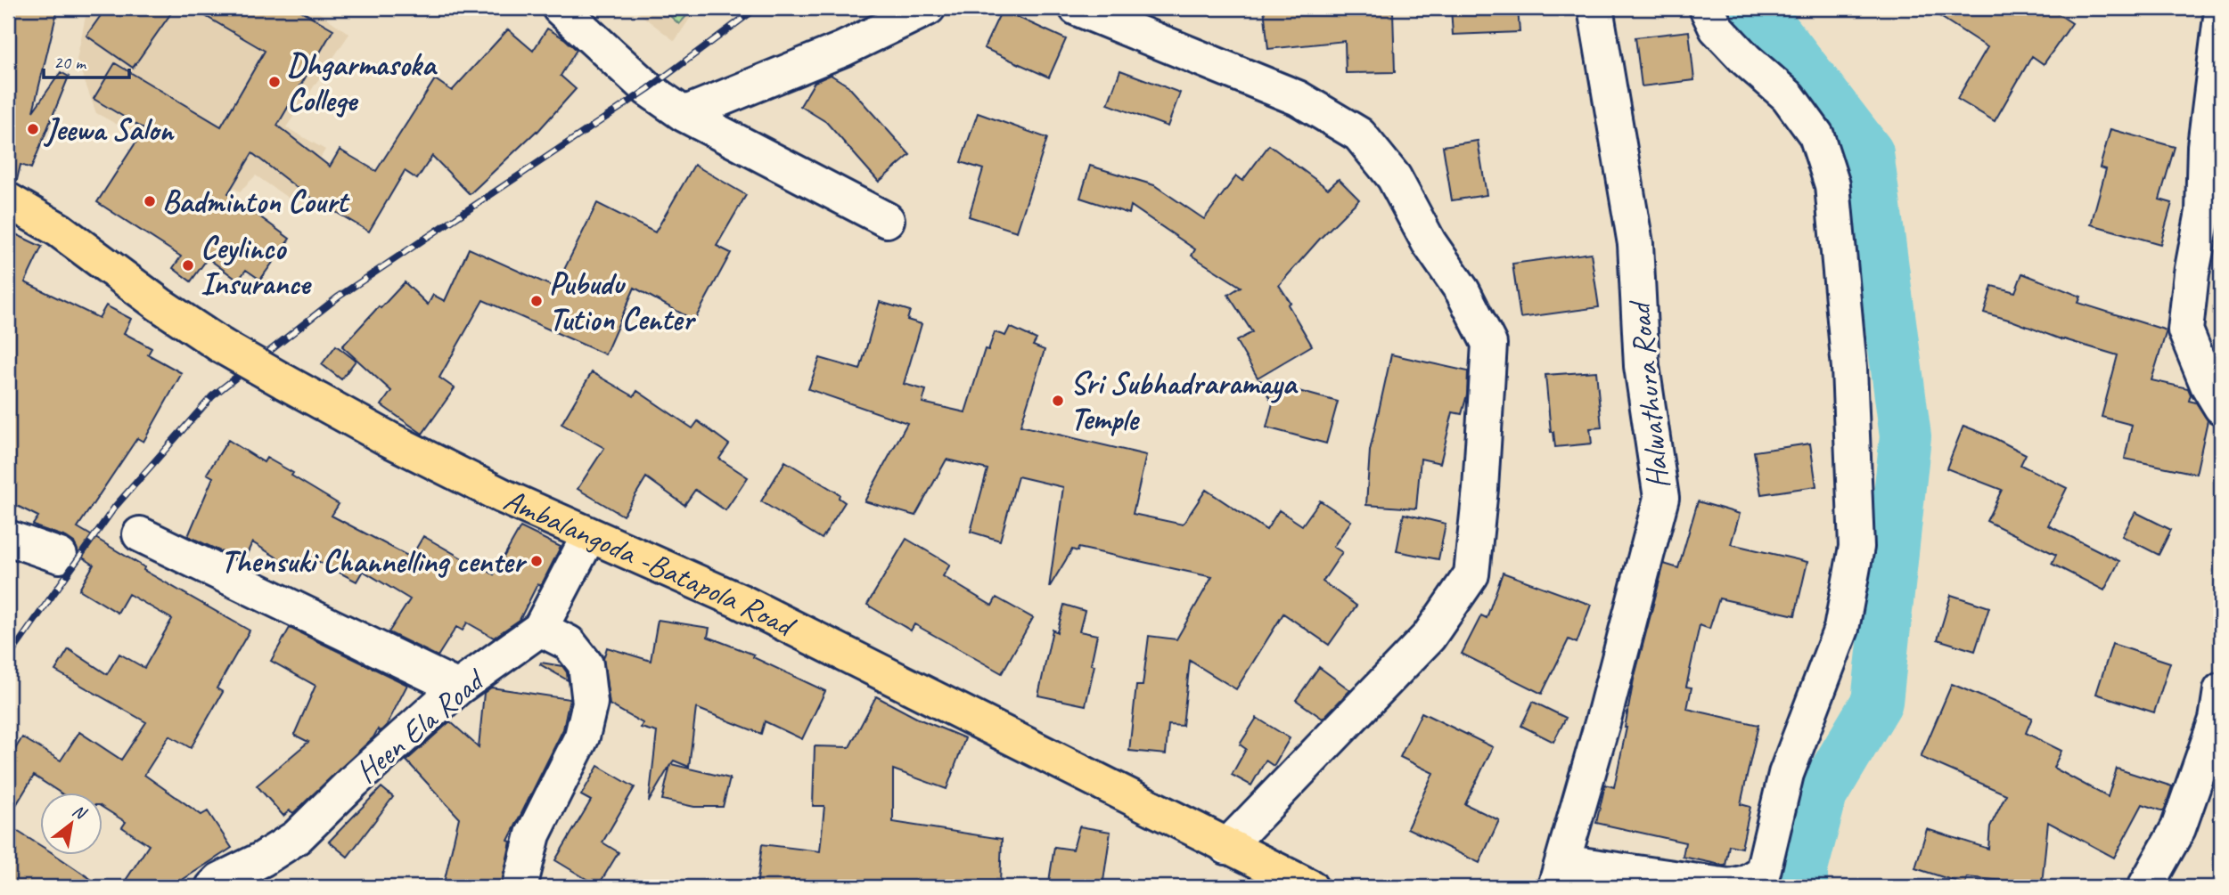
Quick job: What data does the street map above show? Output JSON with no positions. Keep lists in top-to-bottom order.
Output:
{
  "streets": {
    "main road": ["Ambalangoda -Batapola Road"],
    "street": ["Halwathura Road", "Heen Ela Road"]
  },
  "crossings": [
    ["Ambalangoda -Batapola Road", "Heen Ela Road"]
  ],
  "places": [
    "Dhgarmasoka College",
    "Jeewa Salon",
    "Badminton Court",
    "Ceylinco Insurance",
    "Pubudu Tution Center",
    "Sri Subhadraramaya Temple",
    "Thensuki Channelling center"
  ],
  "scale_bar": "20 m",
  "north": "top right"
}
